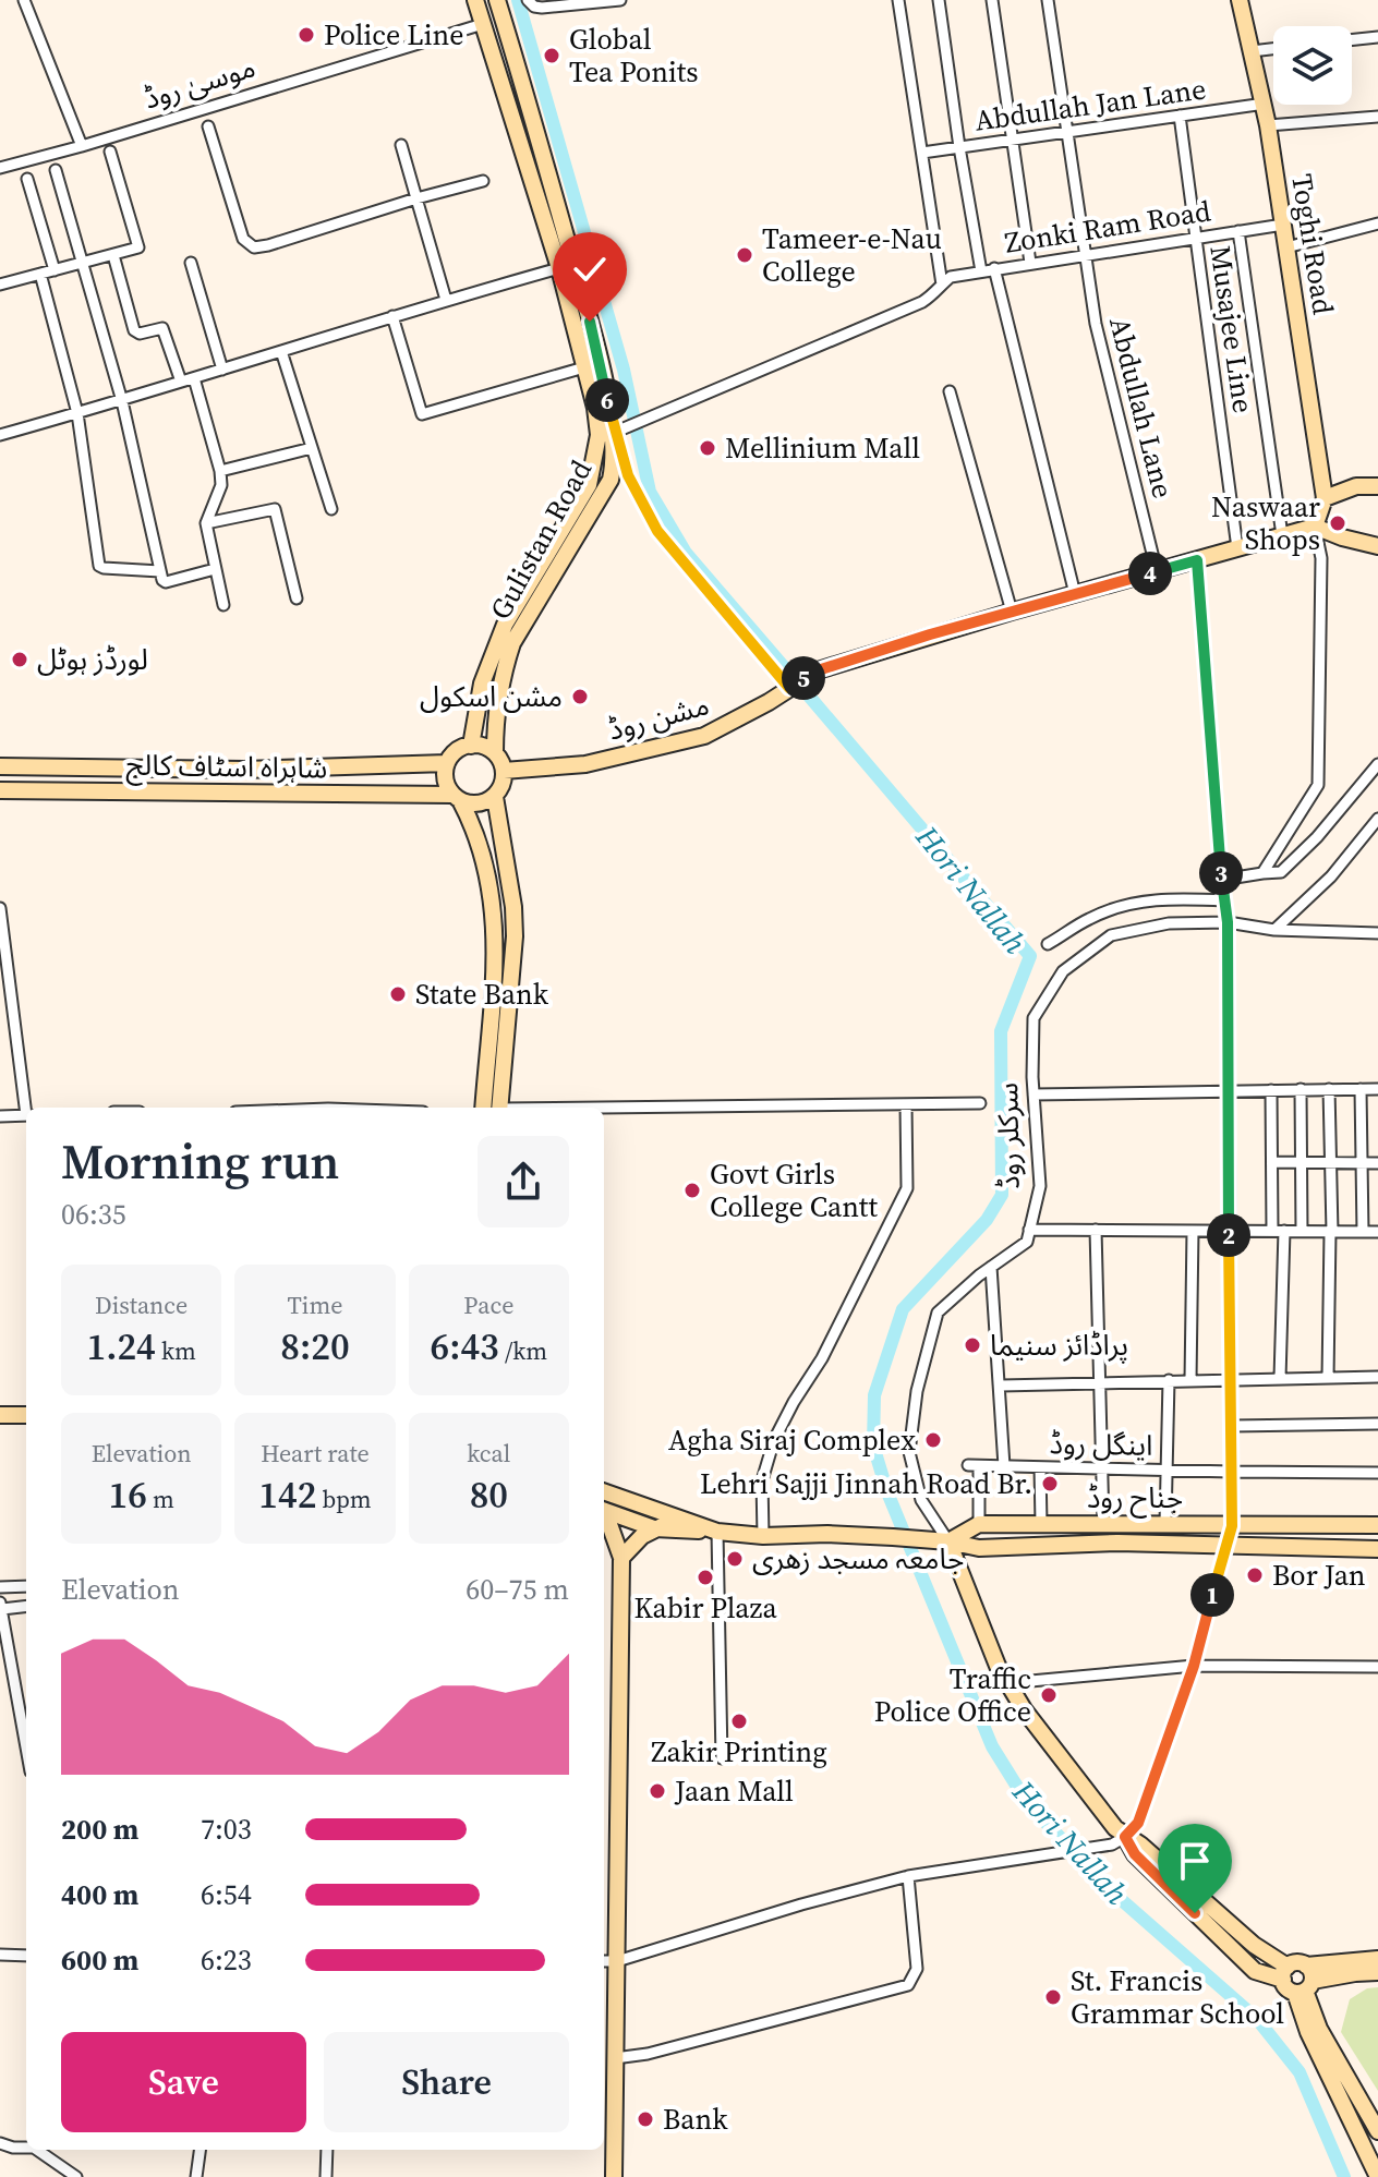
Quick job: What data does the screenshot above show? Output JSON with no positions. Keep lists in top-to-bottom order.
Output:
{
  "streets": {
    "main road": [
      "Toghi Road",
      "Gulistan Road",
      "مشن روڈ",
      "شاہراہ اسٹاف کالج",
      "سرکلر روڈ",
      "جناح روڈ"
    ],
    "street": [
      "موسیٰ روڈ",
      "Abdullah Jan Lane",
      "Zonki Ram Road",
      "Musajee Line",
      "Abdullah Lane",
      "اینگل روڈ"
    ]
  },
  "crossings": [
    ["موسیٰ روڈ", "Gulistan Road"],
    ["Abdullah Jan Lane", "Toghi Road"],
    ["Abdullah Jan Lane", "Musajee Line"],
    ["Abdullah Jan Lane", "Abdullah Lane"],
    ["Zonki Ram Road", "Toghi Road"],
    ["Zonki Ram Road", "Musajee Line"],
    ["Zonki Ram Road", "Abdullah Lane"],
    ["Zonki Ram Road", "Gulistan Road"],
    ["Musajee Line", "مشن روڈ"],
    ["Abdullah Lane", "مشن روڈ"],
    ["Gulistan Road", "مشن روڈ"],
    ["Gulistan Road", "شاہراہ اسٹاف کالج"],
    ["مشن روڈ", "شاہراہ اسٹاف کالج"],
    ["سرکلر روڈ", "جناح روڈ"],
    ["اینگل روڈ", "جناح روڈ"]
  ],
  "water": ["Hori Nallah"],
  "places": [
    "Police Line",
    "Global Tea Ponits",
    "Tameer-e-Nau College",
    "Mellinium Mall",
    "Naswaar Shops",
    "لورڈز ہوٹل",
    "مشن اسکول",
    "State Bank",
    "Govt Girls College Cantt",
    "پراڈائز سنیما",
    "Agha Siraj Complex",
    "Lehri Sajji Jinnah Road Br.",
    "جامعہ مسجد زھری",
    "Bor Jan",
    "Kabir Plaza",
    "Traffic Police Office",
    "Zakir Printing",
    "Jaan Mall",
    "St. Francis Grammar School",
    "Bank"
  ],
  "page": {
    "pins": [
      "6",
      "4",
      "5",
      "3",
      "2",
      "1"
    ],
    "heading": ["Morning run", "06:35"],
    "stats": [
      ["Distance", "1.24 km"],
      ["Time", "8:20"],
      ["Pace", "6:43 /km"],
      ["Elevation", "16 m"],
      ["Heart rate", "142 bpm"],
      ["kcal", "80"]
    ],
    "chart": ["Elevation", "60–75 m"],
    "list": [
      {
        "name": "200 m",
        "note": "7:03"
      },
      {
        "name": "400 m",
        "note": "6:54"
      },
      {
        "name": "600 m",
        "note": "6:23"
      }
    ],
    "buttons": ["Save", "Share"]
  }
}
